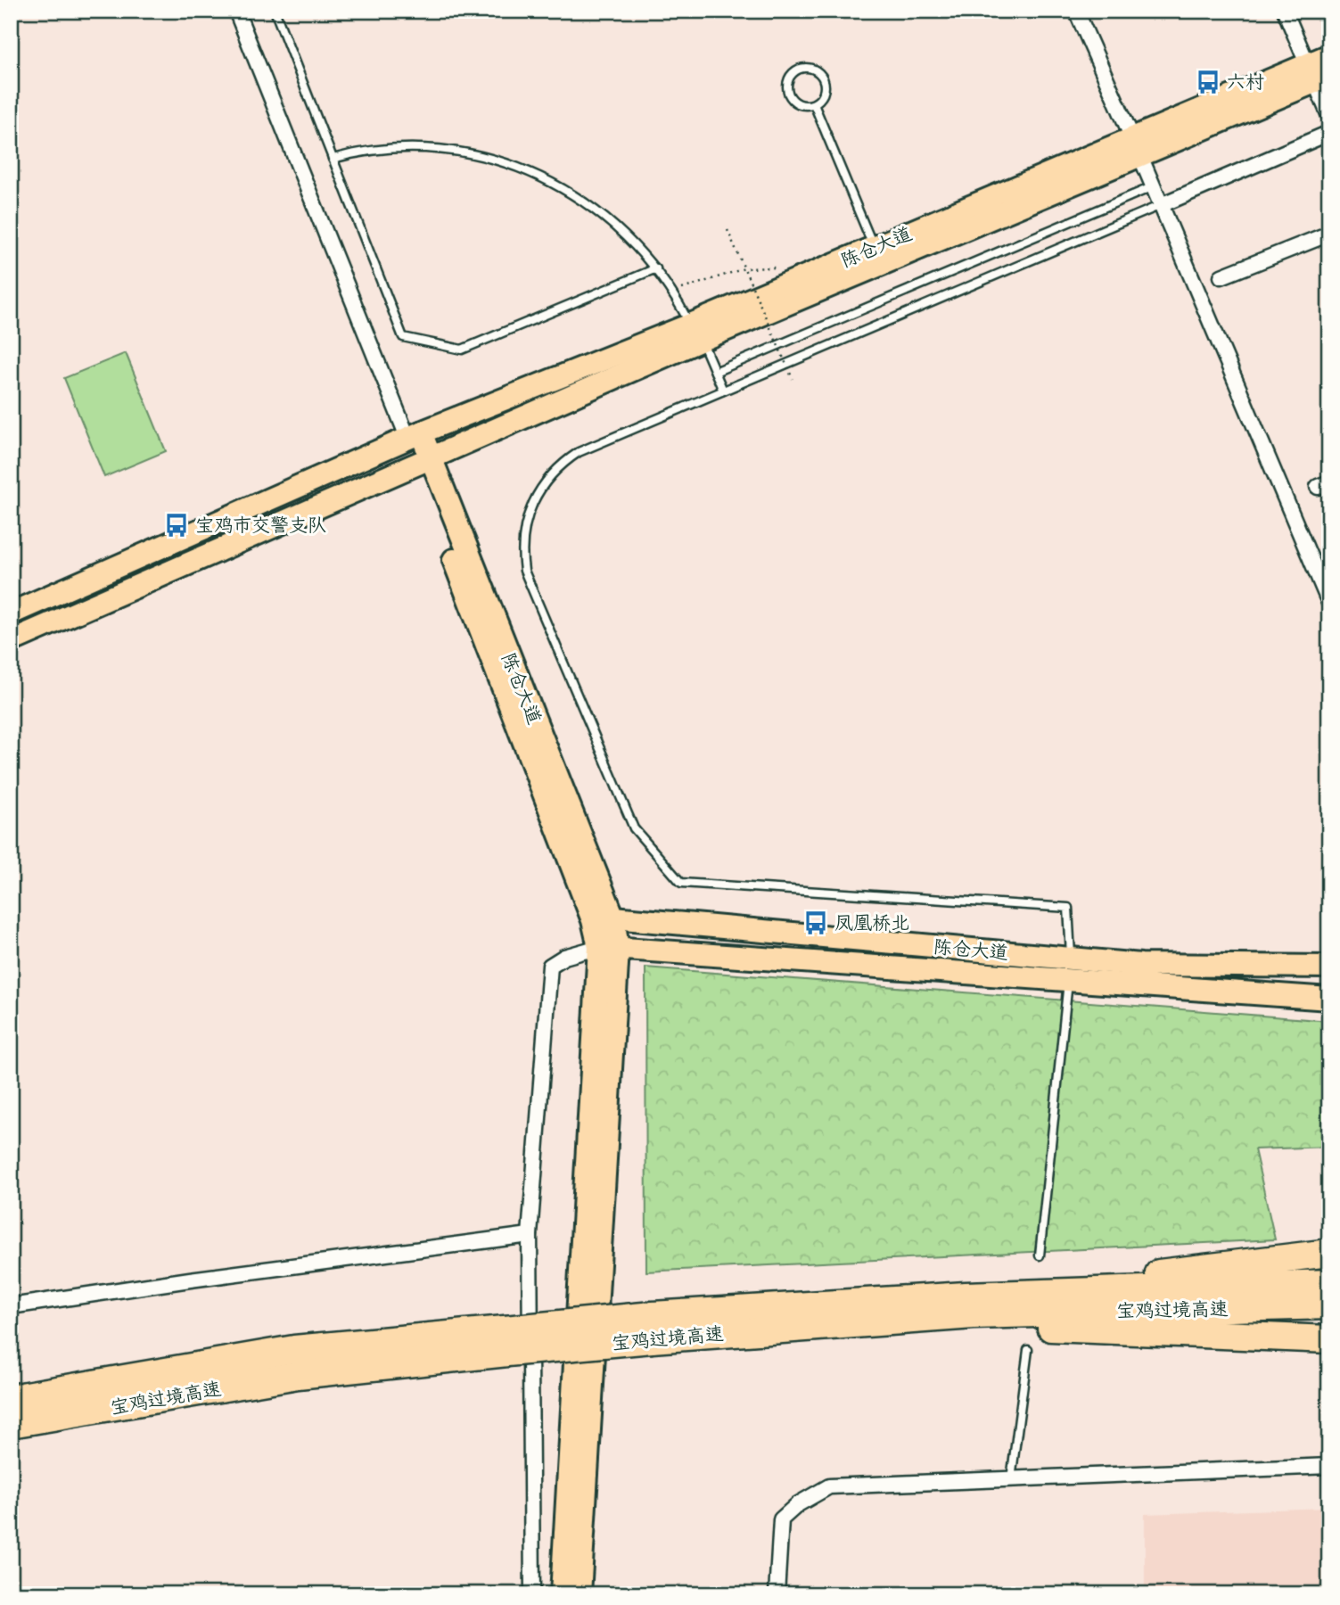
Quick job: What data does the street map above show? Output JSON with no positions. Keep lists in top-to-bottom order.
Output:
{
  "streets": {
    "highway": ["宝鸡过境高速"],
    "main road": ["陈仓大道"]
  },
  "places": {
    "bus stop": ["六村", "宝鸡市交警支队", "凤凰桥北"]
  }
}
